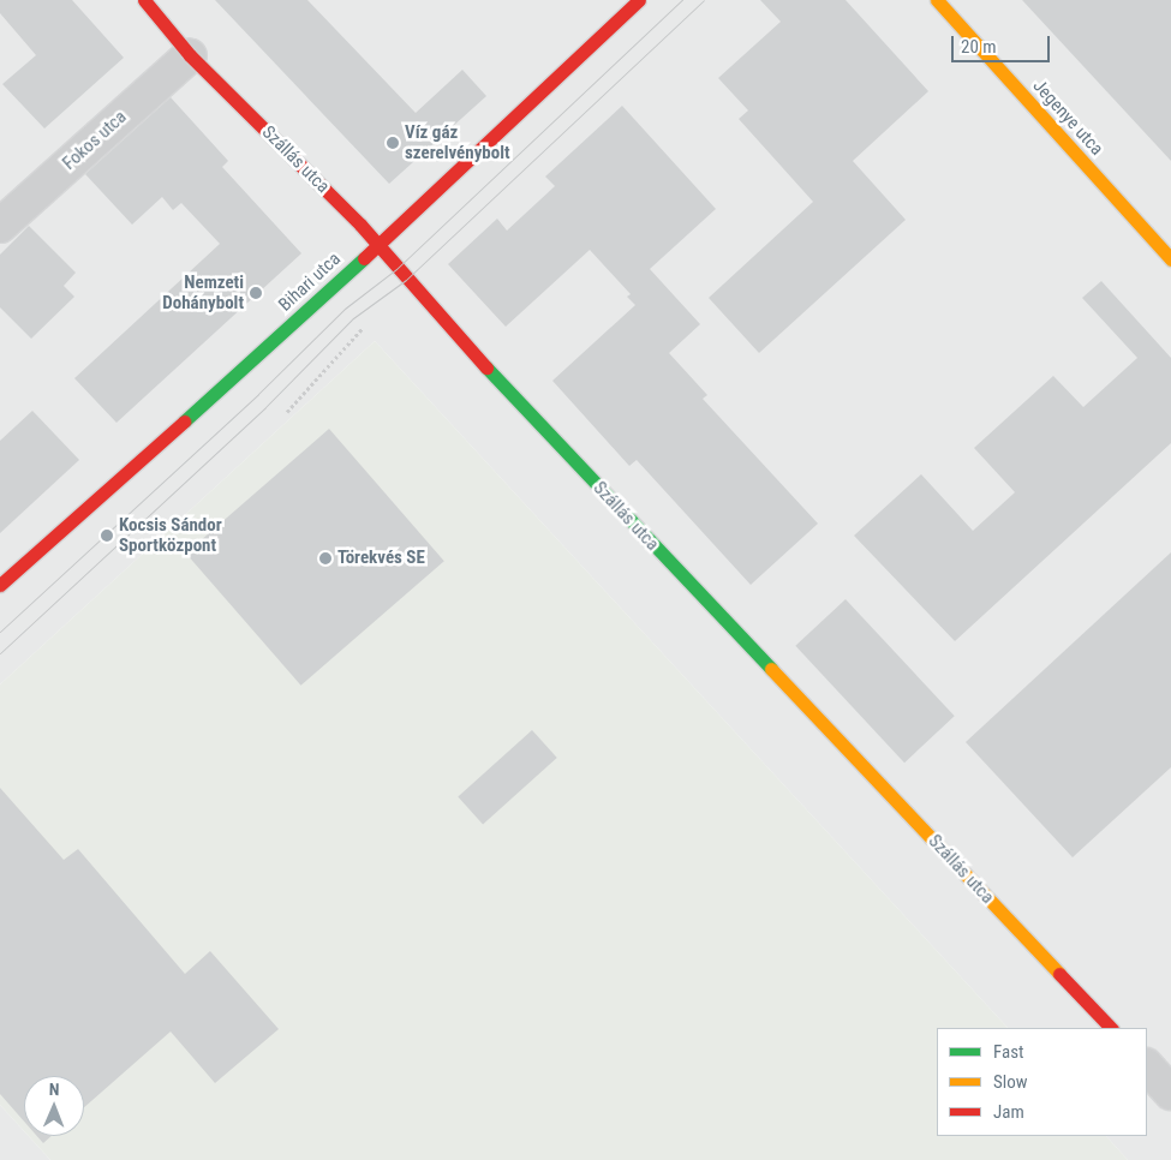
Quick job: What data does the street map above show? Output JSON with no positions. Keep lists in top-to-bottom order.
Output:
{
  "streets": {
    "street": [
      "Jegenye utca",
      "Fokos utca",
      "Szállás utca",
      "Bihari utca"
    ]
  },
  "crossings": [
    ["Fokos utca", "Szállás utca"],
    ["Szállás utca", "Bihari utca"]
  ],
  "places": [
    "Víz gáz szerelvénybolt",
    "Nemzeti Dohánybolt",
    "Kocsis Sándor Sportközpont",
    "Törekvés SE"
  ],
  "legend": ["Fast", "Slow", "Jam"],
  "scale_bar": "20 m",
  "north": "top"
}
